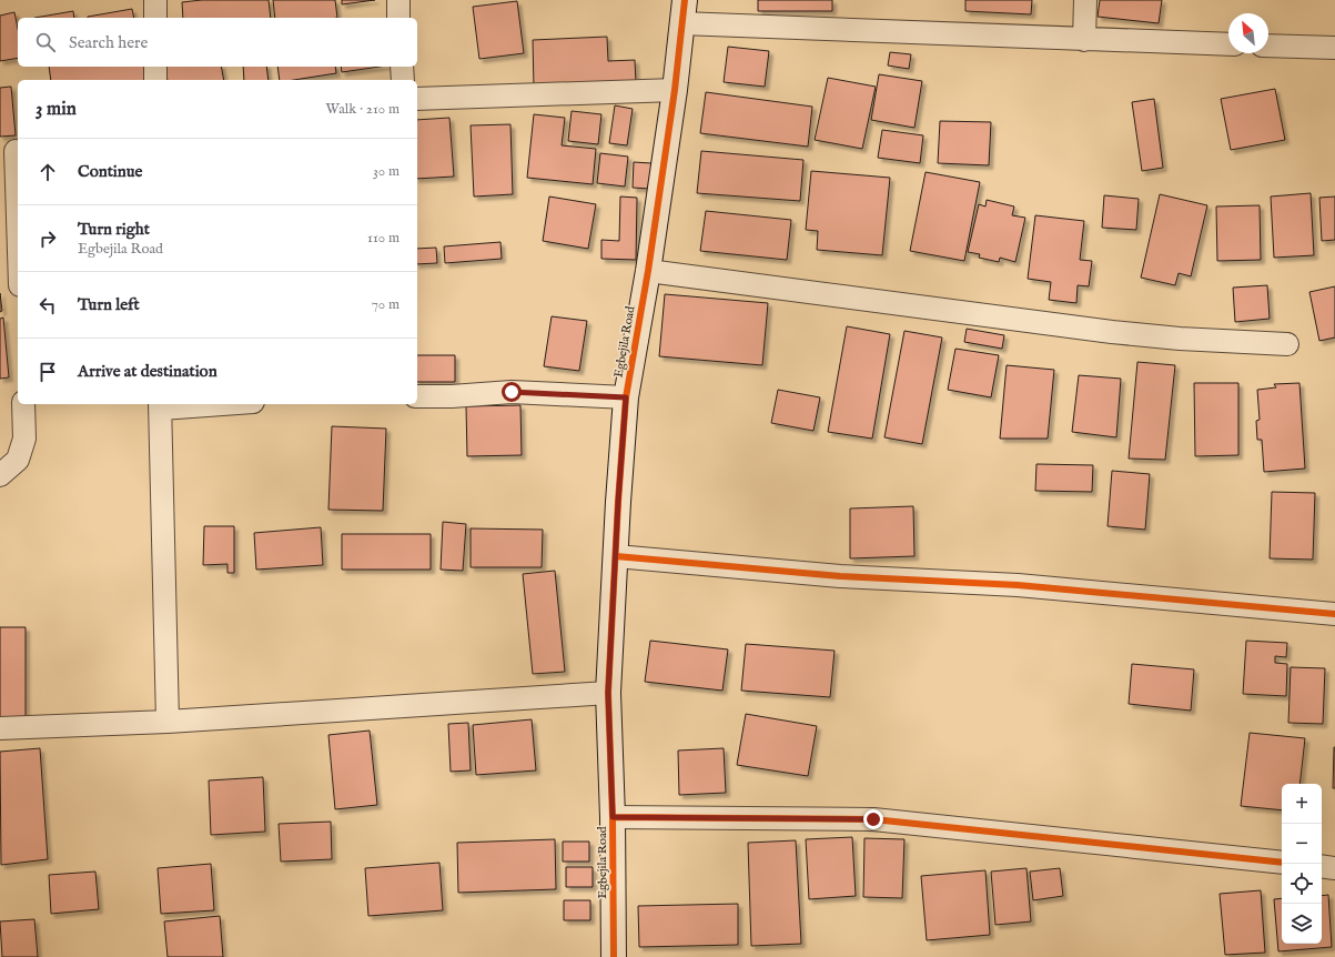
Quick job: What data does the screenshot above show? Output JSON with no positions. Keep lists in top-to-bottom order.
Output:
{
  "streets": {
    "street": ["Egbejila Road"]
  },
  "north": "top left",
  "page": {
    "search": "Search here",
    "heading": ["3 min", "Walk · 210 m"],
    "list": [
      ["Continue", "30 m"],
      ["Turn right", "Egbejila Road", "110 m"],
      ["Turn left", "70 m"],
      "Arrive at destination"
    ],
    "map_buttons": ["+", "−"]
  }
}
